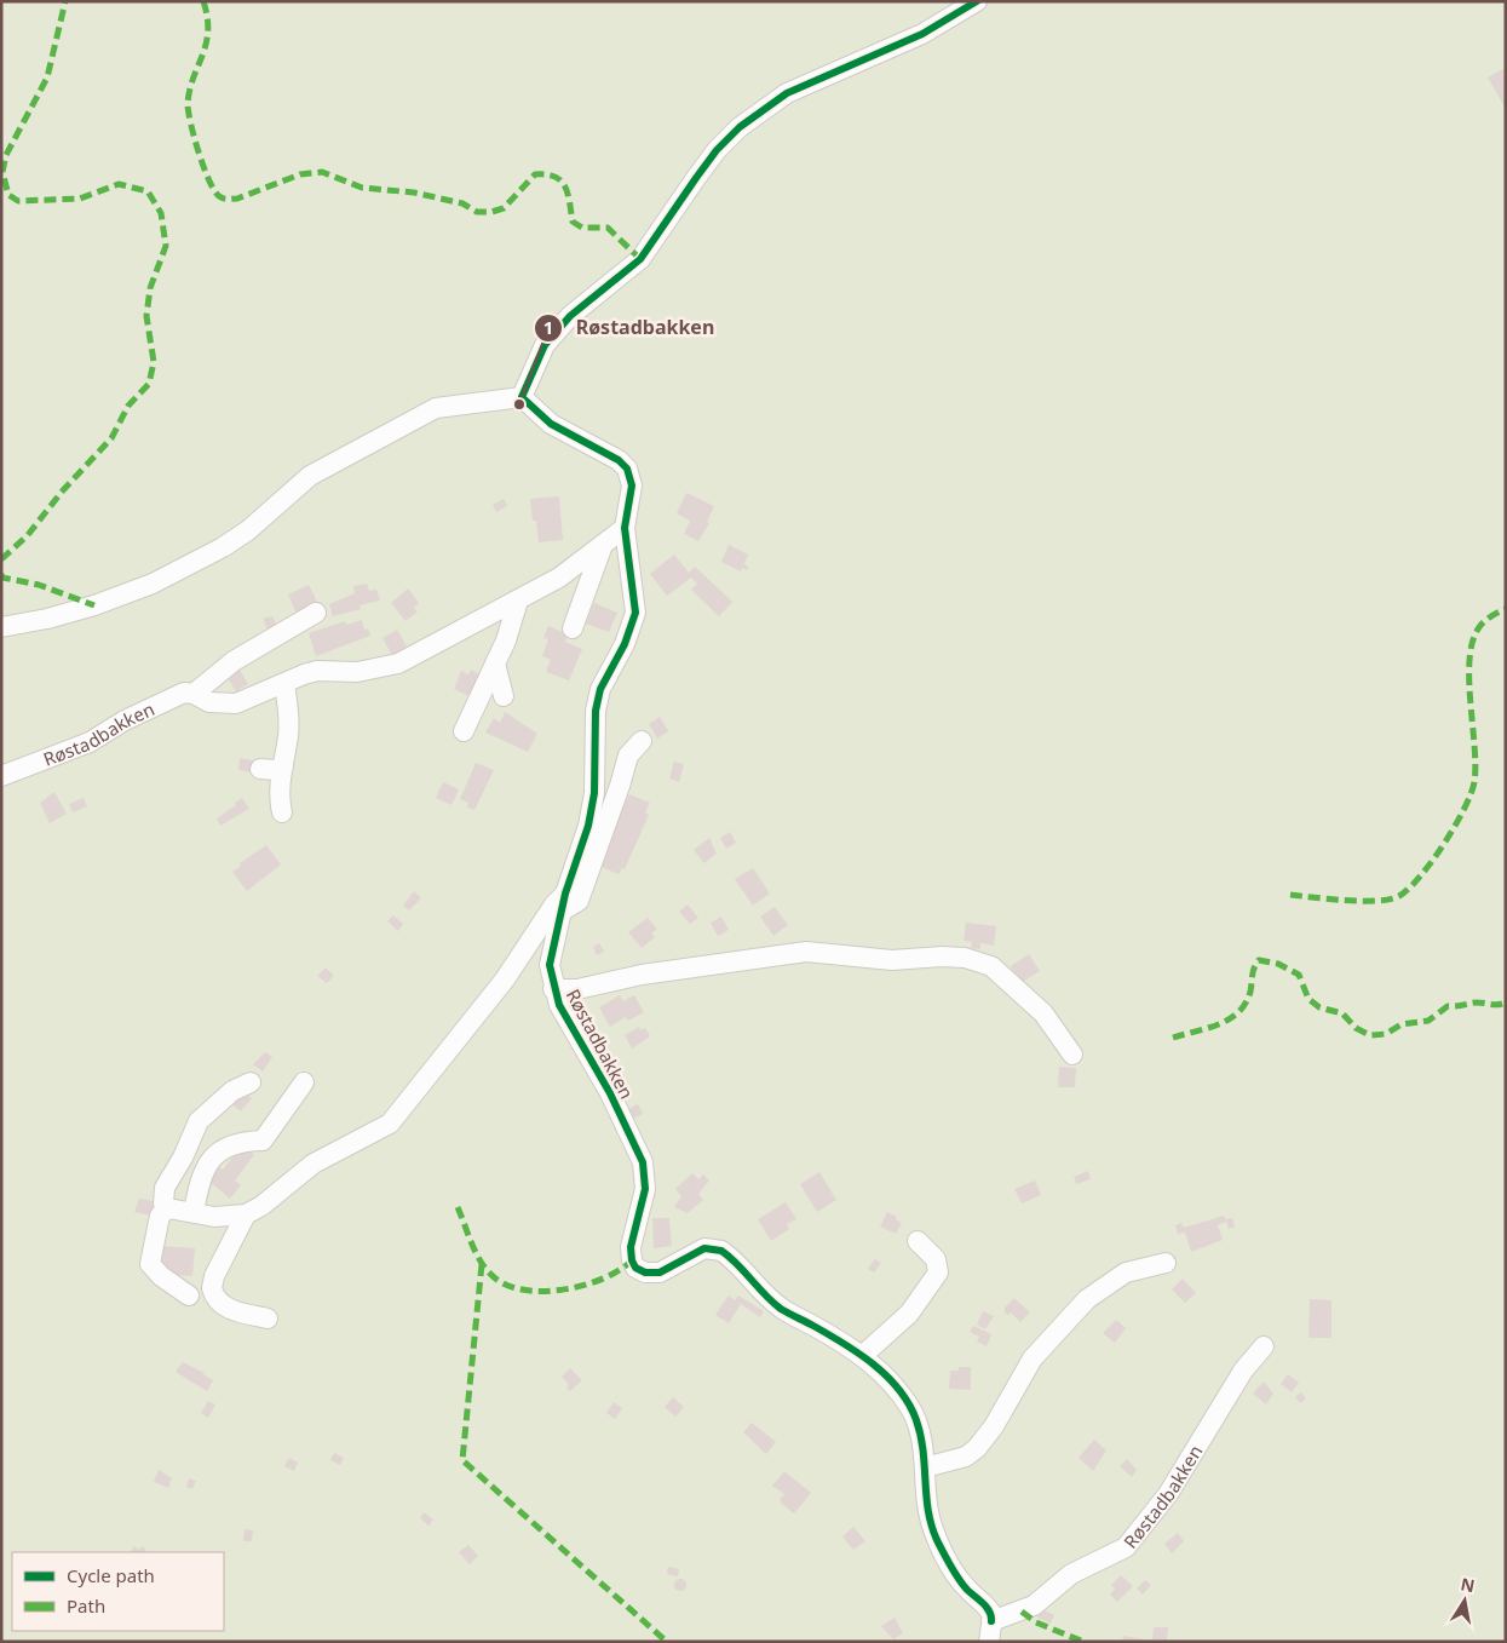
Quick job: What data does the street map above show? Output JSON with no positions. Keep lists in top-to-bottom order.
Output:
{
  "streets": {
    "street": ["Røstadbakken"]
  },
  "places": ["Røstadbakken"],
  "legend": ["Cycle path", "Path"],
  "north": "top"
}
